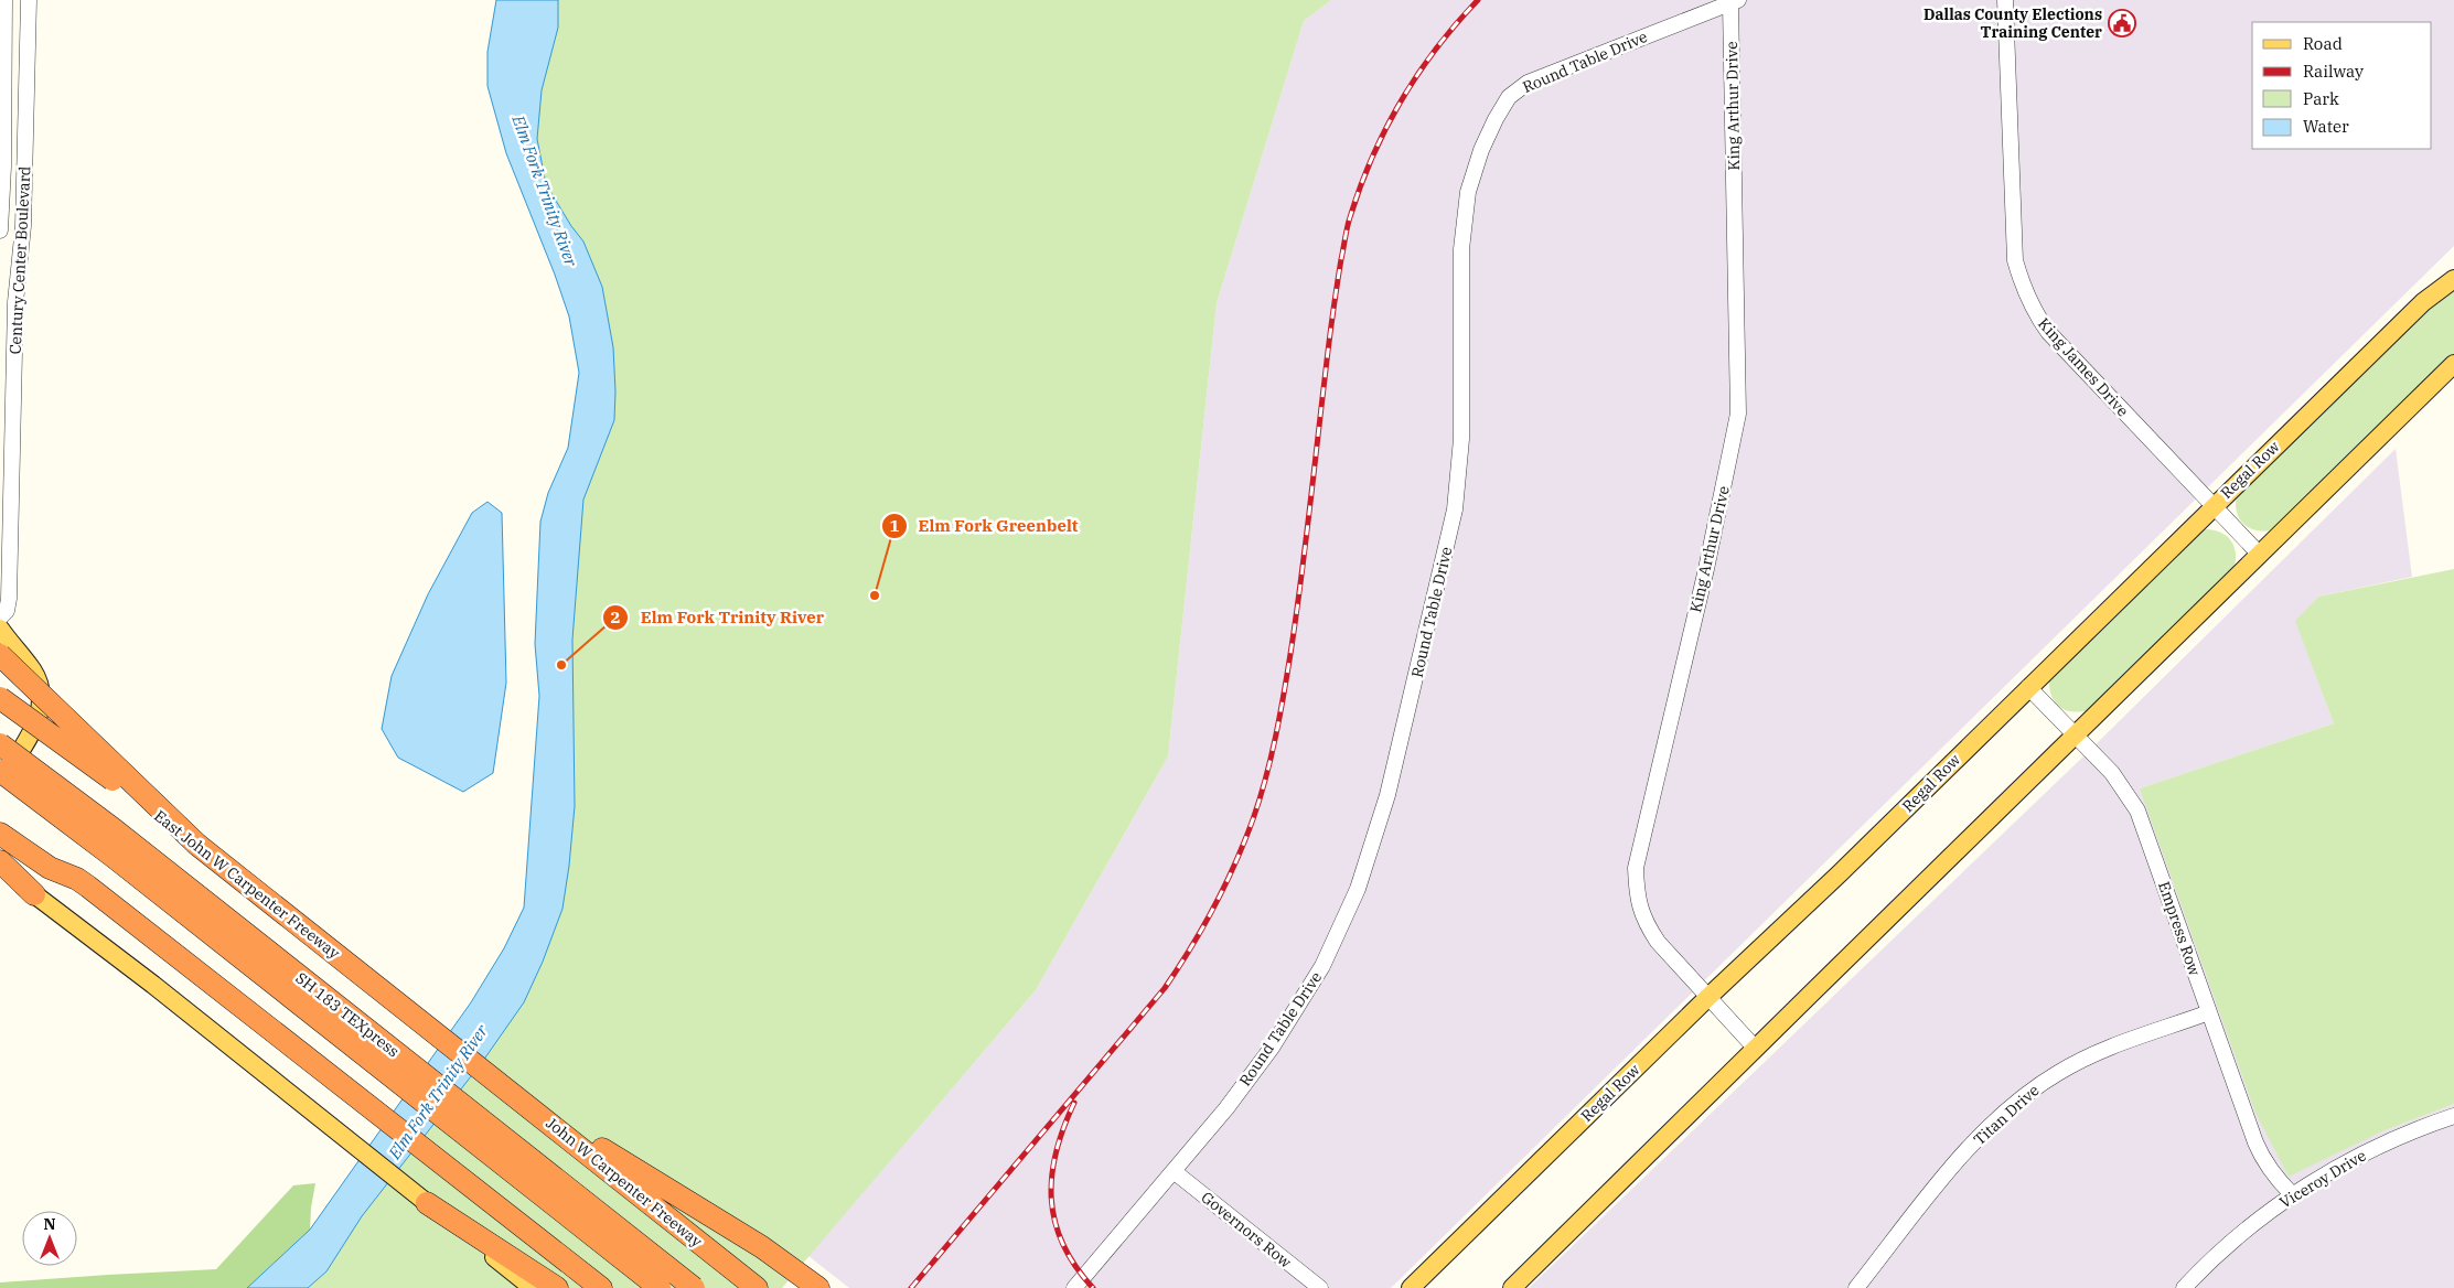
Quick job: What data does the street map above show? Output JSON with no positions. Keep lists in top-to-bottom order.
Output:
{
  "streets": {
    "highway": ["East John W Carpenter Freeway", "SH 183 TEXpress", "John W Carpenter Freeway"],
    "main road": ["Regal Row"],
    "street": [
      "Round Table Drive",
      "King Arthur Drive",
      "Century Center Boulevard",
      "King James Drive",
      "Empress Row",
      "Titan Drive",
      "Viceroy Drive",
      "Governors Row"
    ]
  },
  "crossings": [
    ["Round Table Drive", "King Arthur Drive"],
    ["Round Table Drive", "Governors Row"],
    ["King Arthur Drive", "Regal Row"],
    ["King James Drive", "Regal Row"],
    ["Regal Row", "Empress Row"],
    ["East John W Carpenter Freeway", "John W Carpenter Freeway"],
    ["Empress Row", "Titan Drive"],
    ["Empress Row", "Viceroy Drive"]
  ],
  "water": ["Elm Fork Trinity River"],
  "places": {
    "public building": ["Dallas County Elections Training Center"],
    "other": ["Elm Fork Greenbelt", "Elm Fork Trinity River"]
  },
  "legend": [
    "Road",
    "Railway",
    "Park",
    "Water"
  ],
  "north": "top"
}
